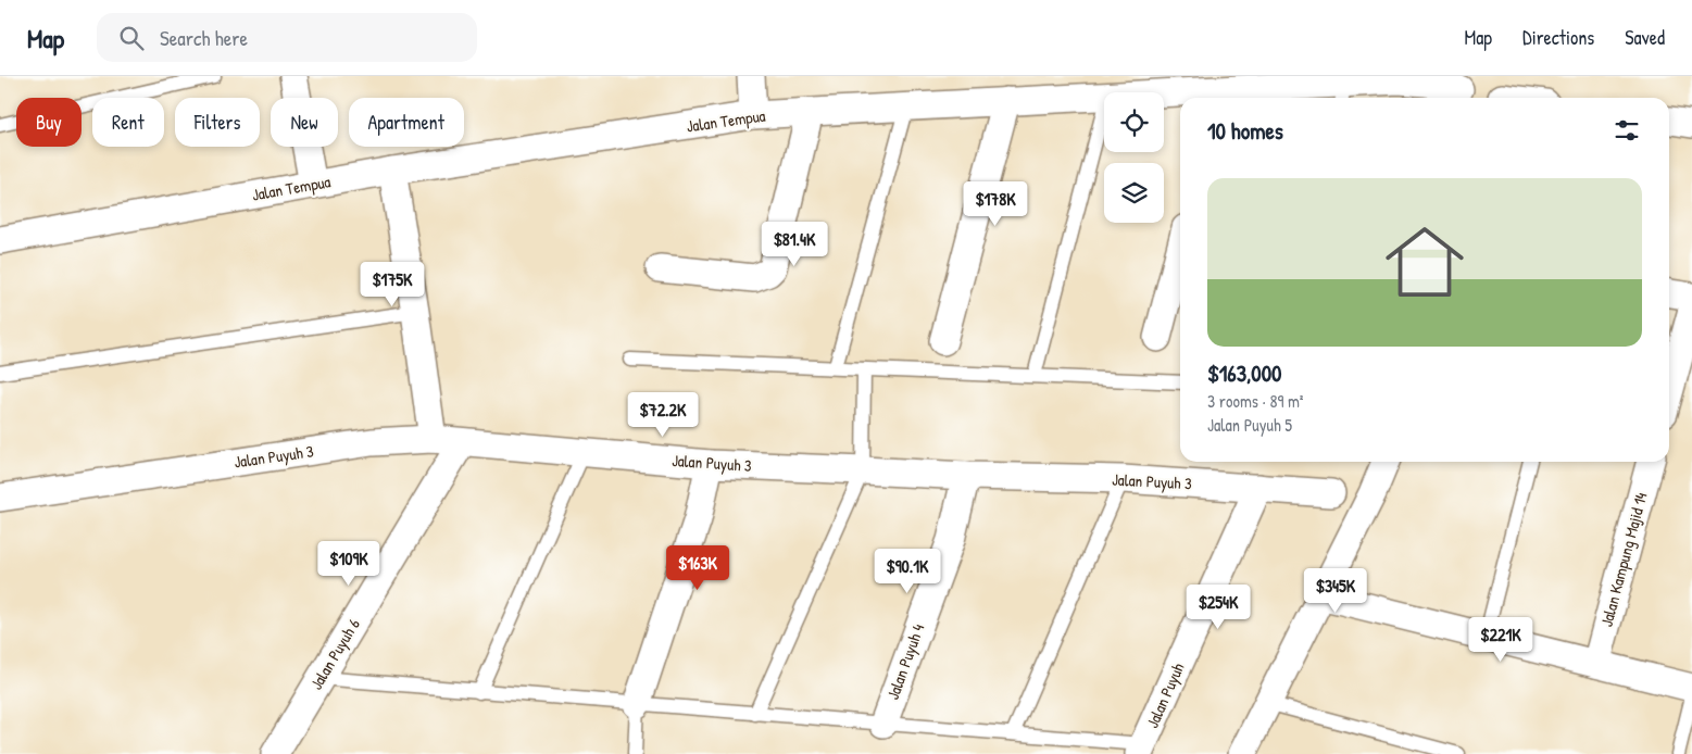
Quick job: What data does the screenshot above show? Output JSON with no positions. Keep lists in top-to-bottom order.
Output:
{
  "streets": {
    "street": [
      "Jalan Tempua",
      "Jalan Puyuh 3",
      "Jalan Kampung Majid 14",
      "Jalan Puyuh 6",
      "Jalan Puyuh 4",
      "Jalan Puyuh"
    ]
  },
  "crossings": [
    ["Jalan Puyuh 3", "Jalan Puyuh 6"],
    ["Jalan Puyuh 3", "Jalan Puyuh 4"],
    ["Jalan Puyuh 3", "Jalan Puyuh"]
  ],
  "page": {
    "header": "Map",
    "search": "Search here",
    "nav": ["Map", "Directions", "Saved"],
    "chip": [
      "Buy",
      "Rent",
      "Filters",
      "New",
      "Apartment"
    ],
    "heading": "10 homes",
    "list": [
      {
        "name": "$163,000",
        "note": "3 rooms · 89 m² · Jalan Puyuh 5"
      }
    ],
    "price": [
      "$178K",
      "$81.4K",
      "$175K",
      "$72.2K",
      "$109K",
      "$163K",
      "$90.1K",
      "$345K",
      "$254K",
      "$221K"
    ]
  }
}
